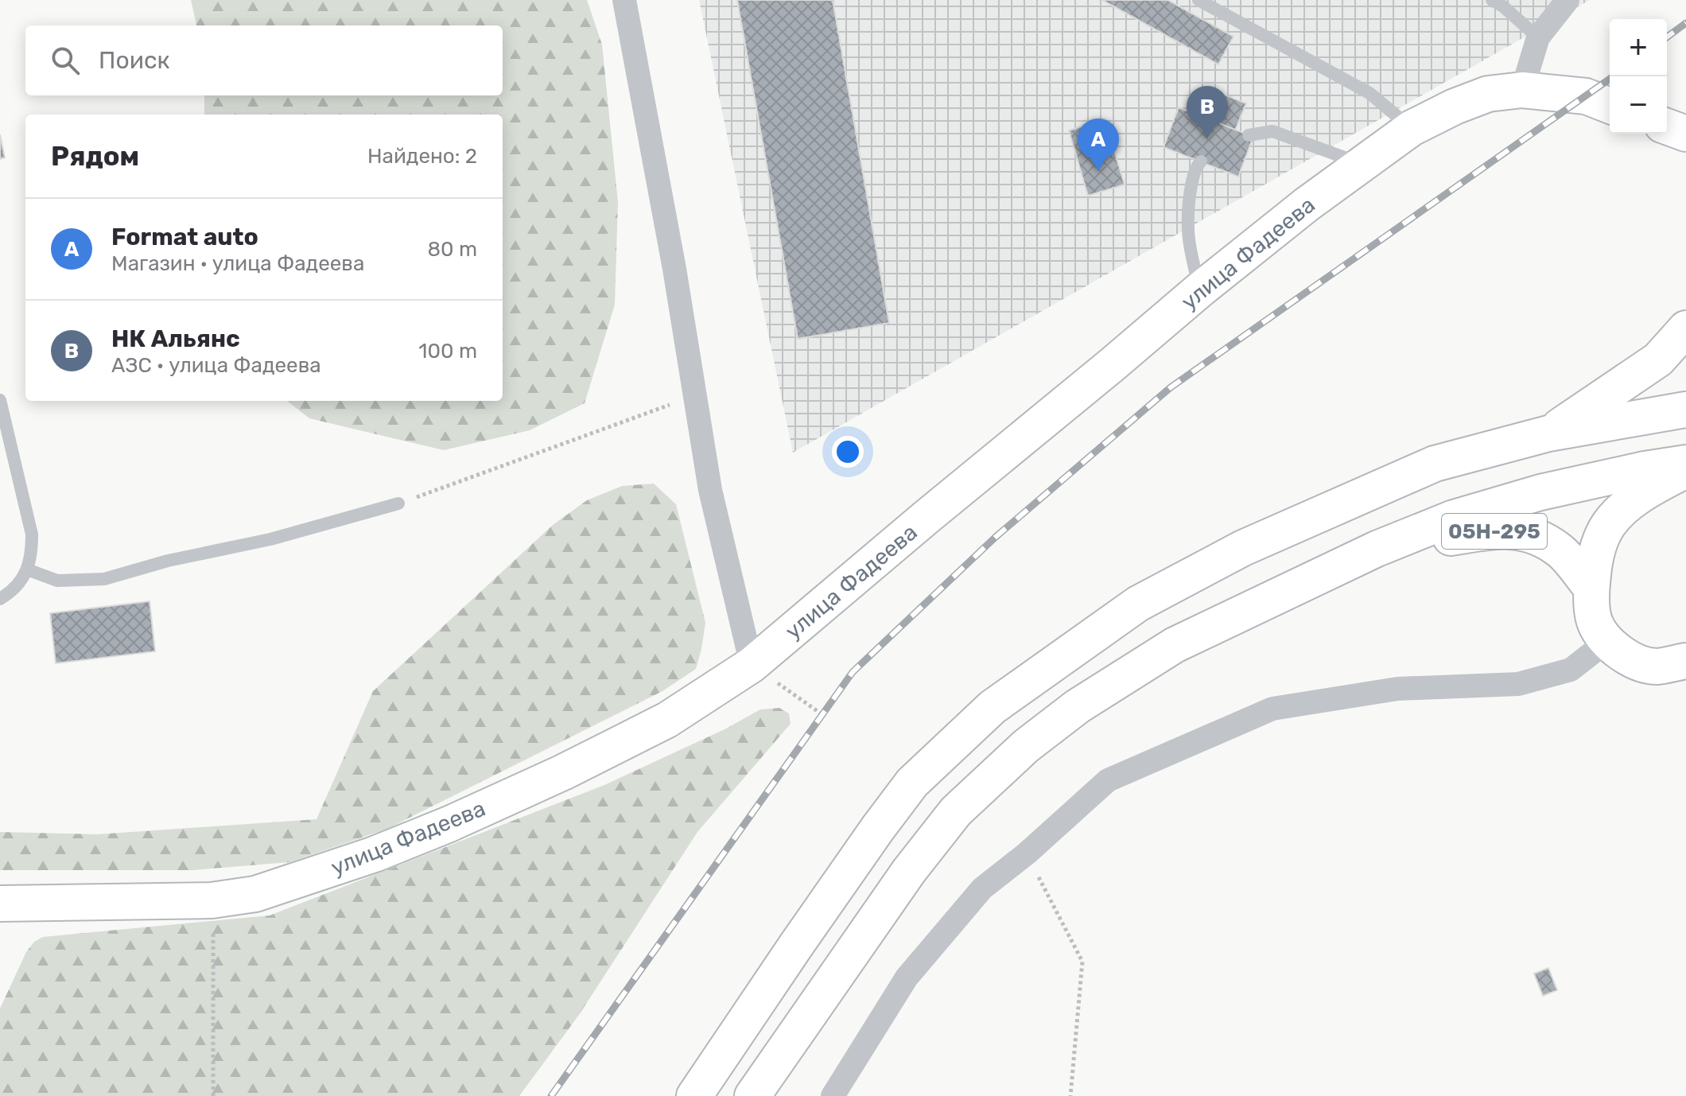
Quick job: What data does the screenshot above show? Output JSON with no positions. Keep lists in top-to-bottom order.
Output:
{
  "streets": {
    "main road": ["улица Фадеева", "05Н-295"]
  },
  "page": {
    "map_buttons": ["+", "−"],
    "search": "Поиск",
    "pins": ["B", "A"],
    "heading": ["Рядом", "Найдено: 2"],
    "list": [
      {
        "mark": "A",
        "name": "Format auto",
        "note": "Магазин · улица Фадеева",
        "value": "80 m"
      },
      {
        "mark": "B",
        "name": "НК Альянс",
        "note": "АЗС · улица Фадеева",
        "value": "100 m"
      }
    ]
  }
}
